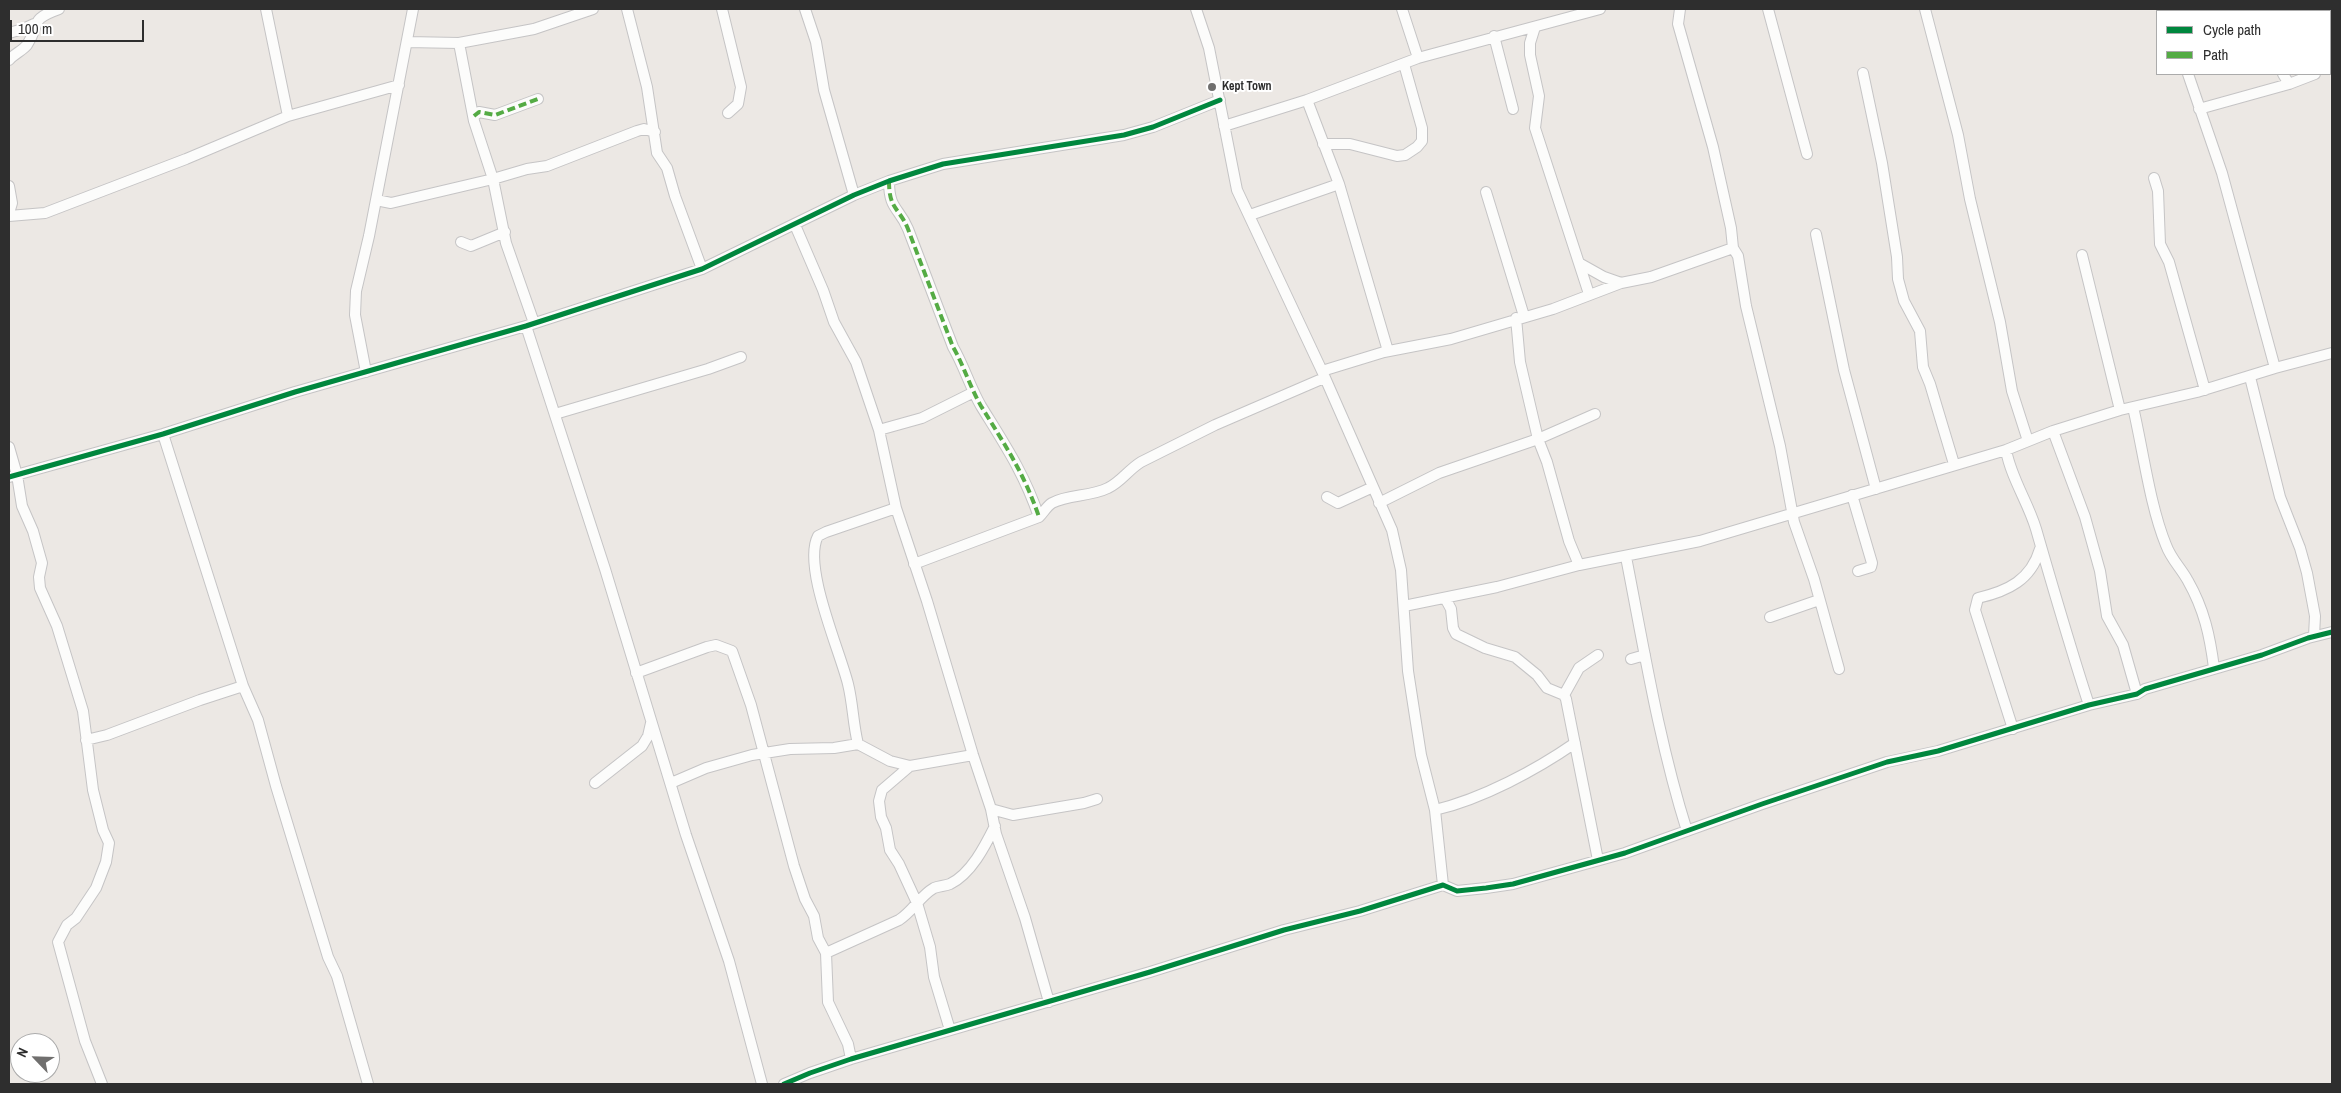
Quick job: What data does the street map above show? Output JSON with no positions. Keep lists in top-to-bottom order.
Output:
{
  "places": ["Kept Town"],
  "legend": ["Cycle path", "Path"],
  "scale_bar": "100 m",
  "north": "top left"
}
